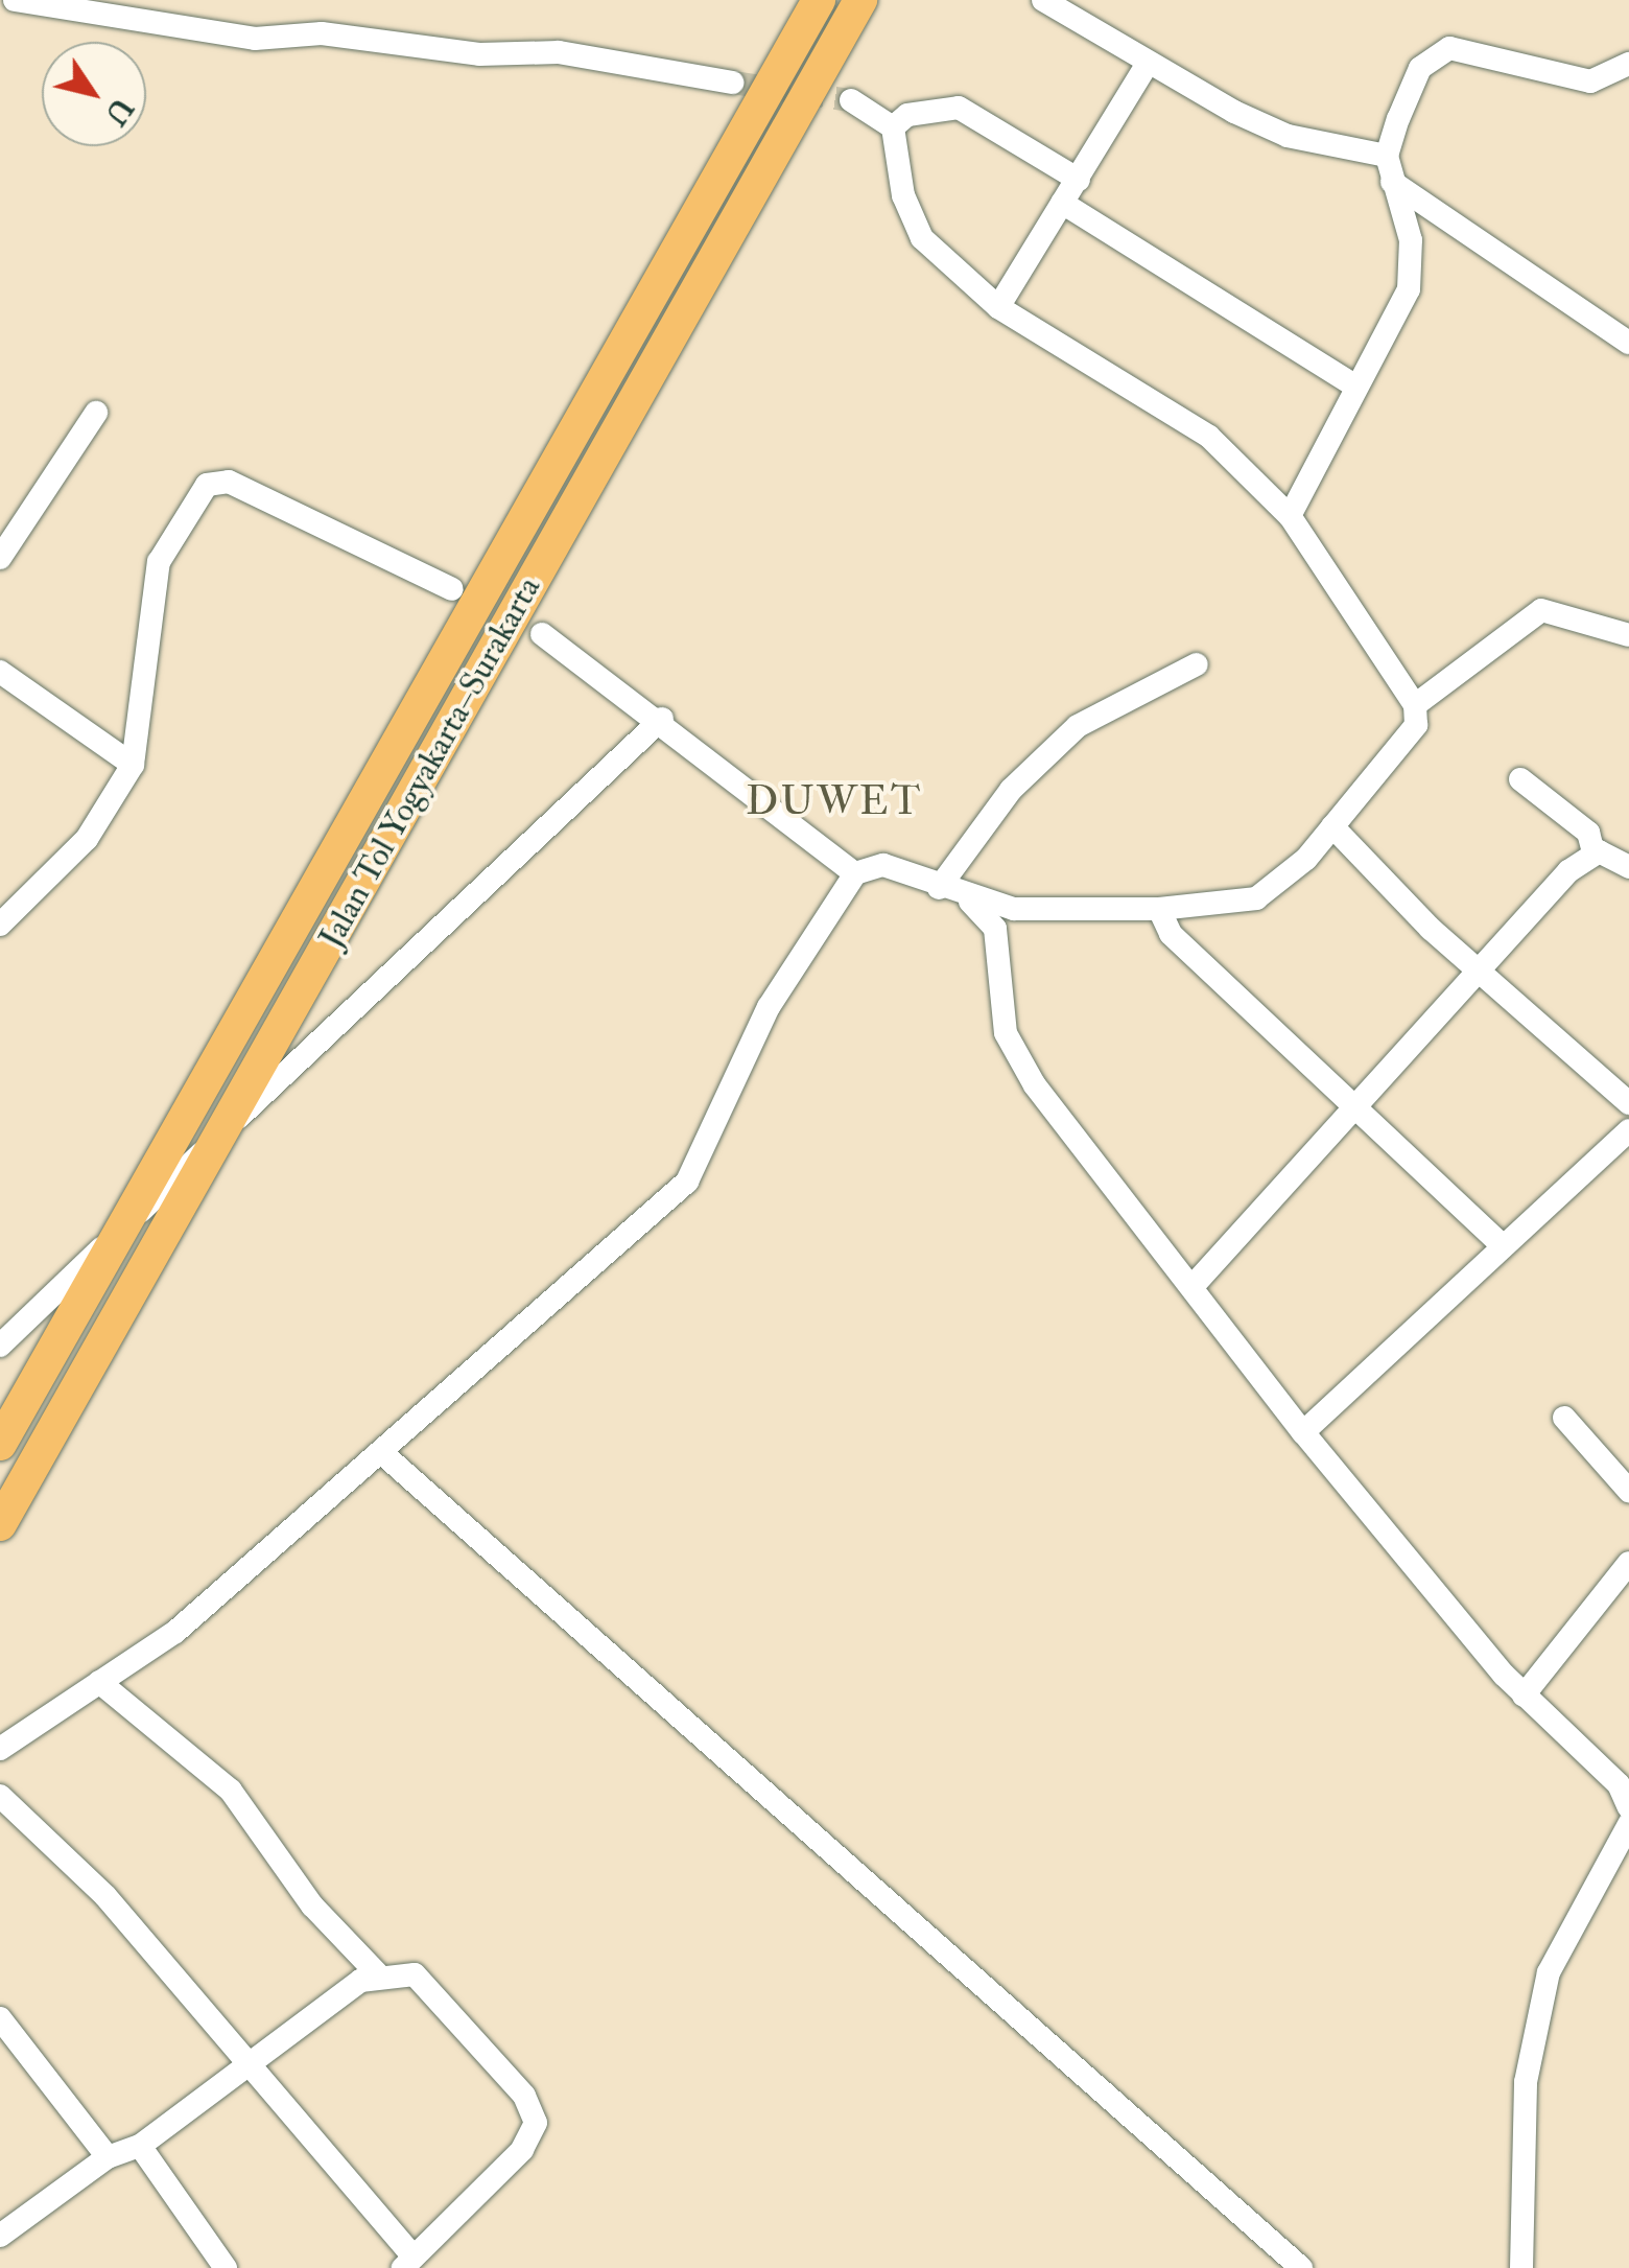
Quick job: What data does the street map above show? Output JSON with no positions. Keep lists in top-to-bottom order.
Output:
{
  "streets": {
    "highway": ["Jalan Tol Yogyakarta–Surakarta"]
  },
  "districts": ["DUWET"],
  "north": "bottom right"
}
